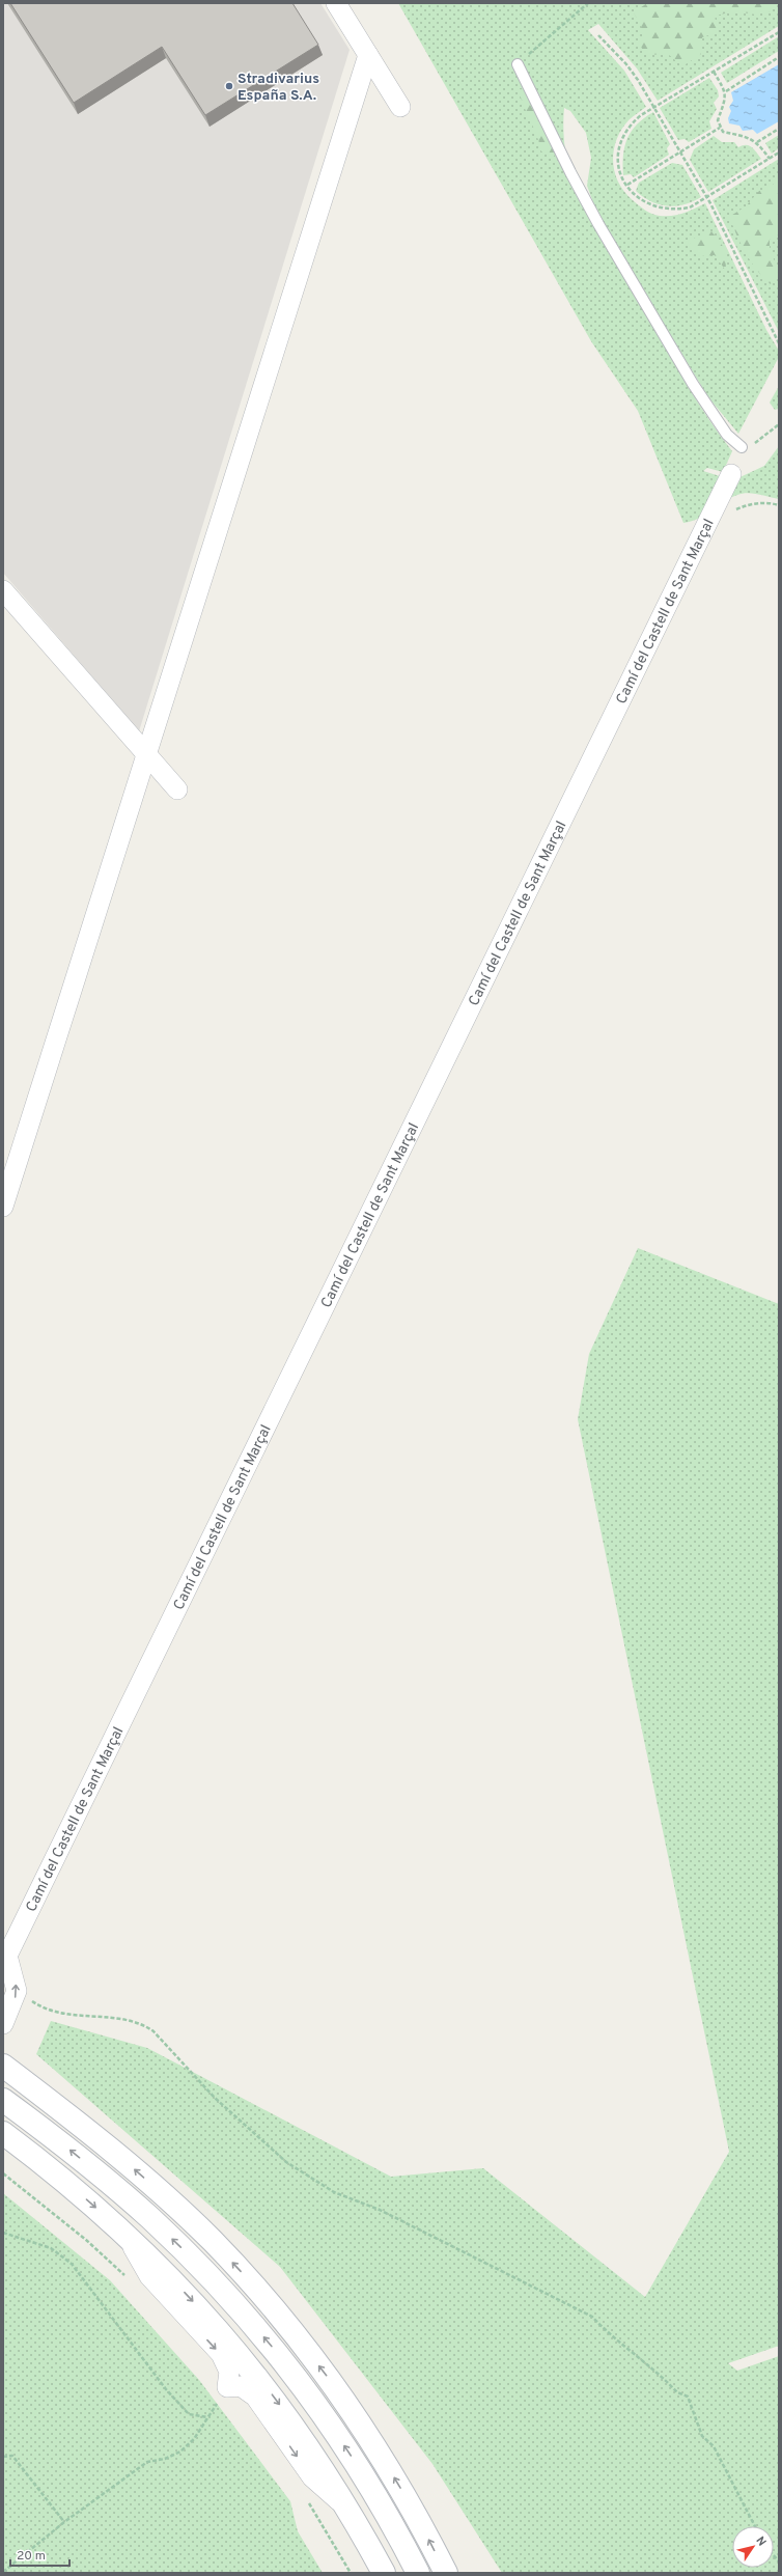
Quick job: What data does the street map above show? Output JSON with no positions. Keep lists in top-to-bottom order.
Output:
{
  "streets": {
    "street": ["Camí del Castell de Sant Marçal"]
  },
  "places": ["Stradivarius España S.A."],
  "scale_bar": "20 m",
  "north": "top right"
}
